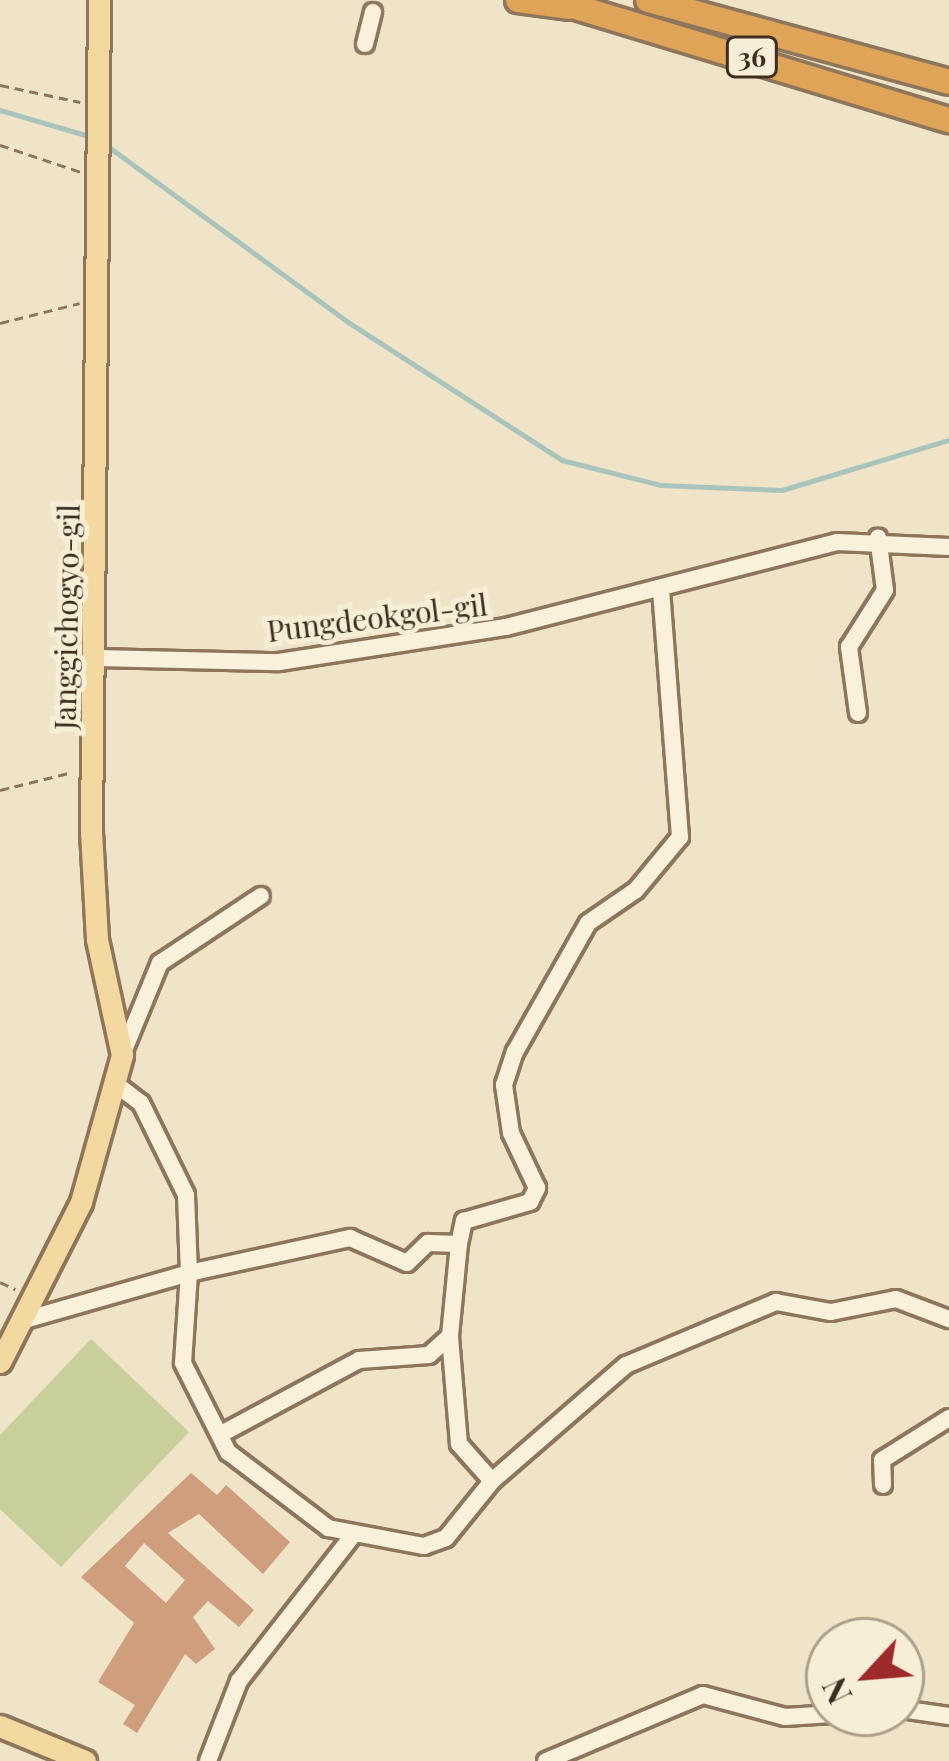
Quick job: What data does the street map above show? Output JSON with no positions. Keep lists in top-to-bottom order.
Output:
{
  "streets": {
    "highway": ["36"],
    "main road": ["Janggichogyo-gil"],
    "street": ["Pungdeokgol-gil"]
  },
  "crossings": [
    ["Janggichogyo-gil", "Pungdeokgol-gil"]
  ],
  "north": "bottom left"
}
